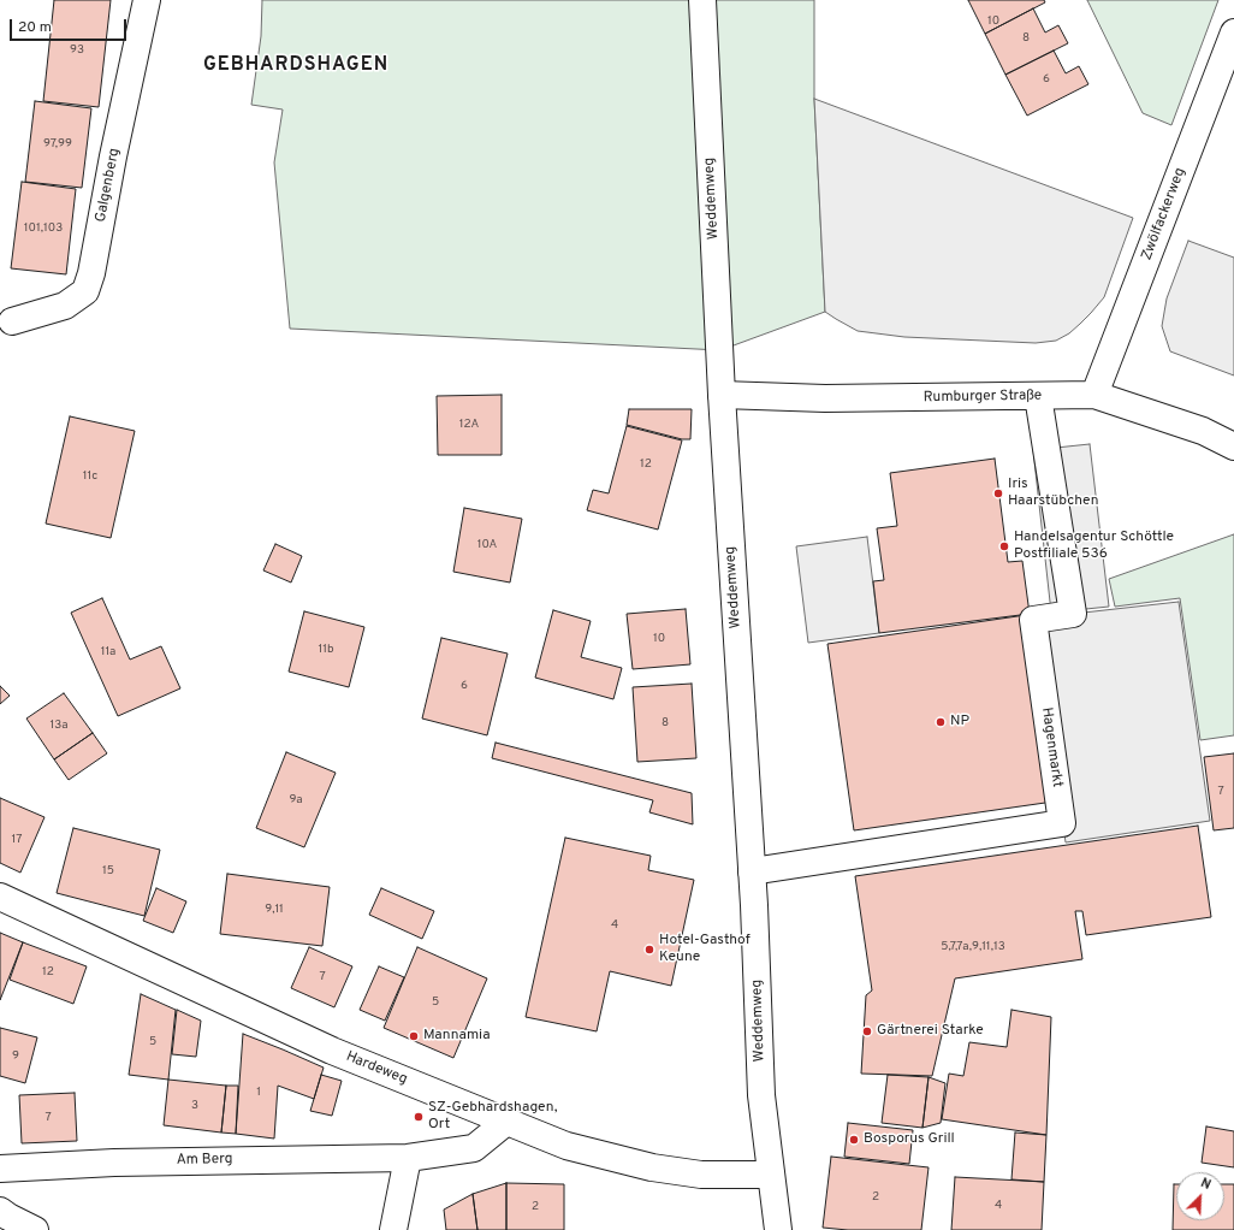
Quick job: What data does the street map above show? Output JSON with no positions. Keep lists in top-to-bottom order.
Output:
{
  "streets": {
    "street": [
      "Galgenberg",
      "Weddemweg",
      "Zwölfackerweg",
      "Rumburger Straße",
      "Hagenmarkt",
      "Hardeweg",
      "Am Berg"
    ]
  },
  "crossings": [
    ["Weddemweg", "Rumburger Straße"],
    ["Weddemweg", "Hagenmarkt"],
    ["Weddemweg", "Hardeweg"],
    ["Zwölfackerweg", "Rumburger Straße"],
    ["Rumburger Straße", "Hagenmarkt"],
    ["Hardeweg", "Am Berg"]
  ],
  "districts": ["GEBHARDSHAGEN"],
  "places": [
    "Iris Haarstübchen",
    "Handelsagentur Schöttle Postfiliale 536",
    "NP",
    "Hotel-Gasthof Keune",
    "Gärtnerei Starke",
    "Mannamia",
    "SZ-Gebhardshagen, Ort",
    "Bosporus Grill"
  ],
  "house_numbers": [
    "10",
    "8",
    "93",
    "6",
    "97,99",
    "101,103",
    "12A",
    "12",
    "11c",
    "10A",
    "10",
    "11b",
    "11a",
    "6",
    "8",
    "13a",
    "7",
    "9a",
    "17",
    "15",
    "9,11",
    "4",
    "5,7,7a,9,11,13",
    "12",
    "7",
    "5",
    "5",
    "9",
    "1",
    "3",
    "7",
    "2",
    "4",
    "2"
  ],
  "scale_bar": "20 m",
  "north": "top right"
}
